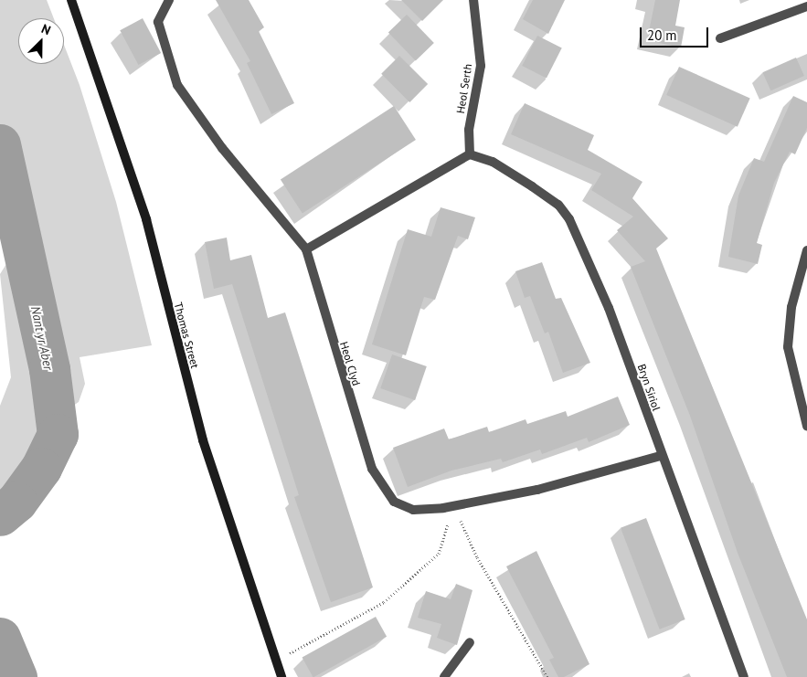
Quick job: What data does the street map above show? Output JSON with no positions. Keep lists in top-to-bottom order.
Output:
{
  "streets": {
    "main road": ["Thomas Street"],
    "street": ["Heol Serth", "Heol Clyd", "Bryn Siriol"]
  },
  "crossings": [
    ["Heol Serth", "Bryn Siriol"],
    ["Heol Clyd", "Bryn Siriol"]
  ],
  "water": ["Nant yr Aber"],
  "scale_bar": "20 m",
  "north": "top right"
}
